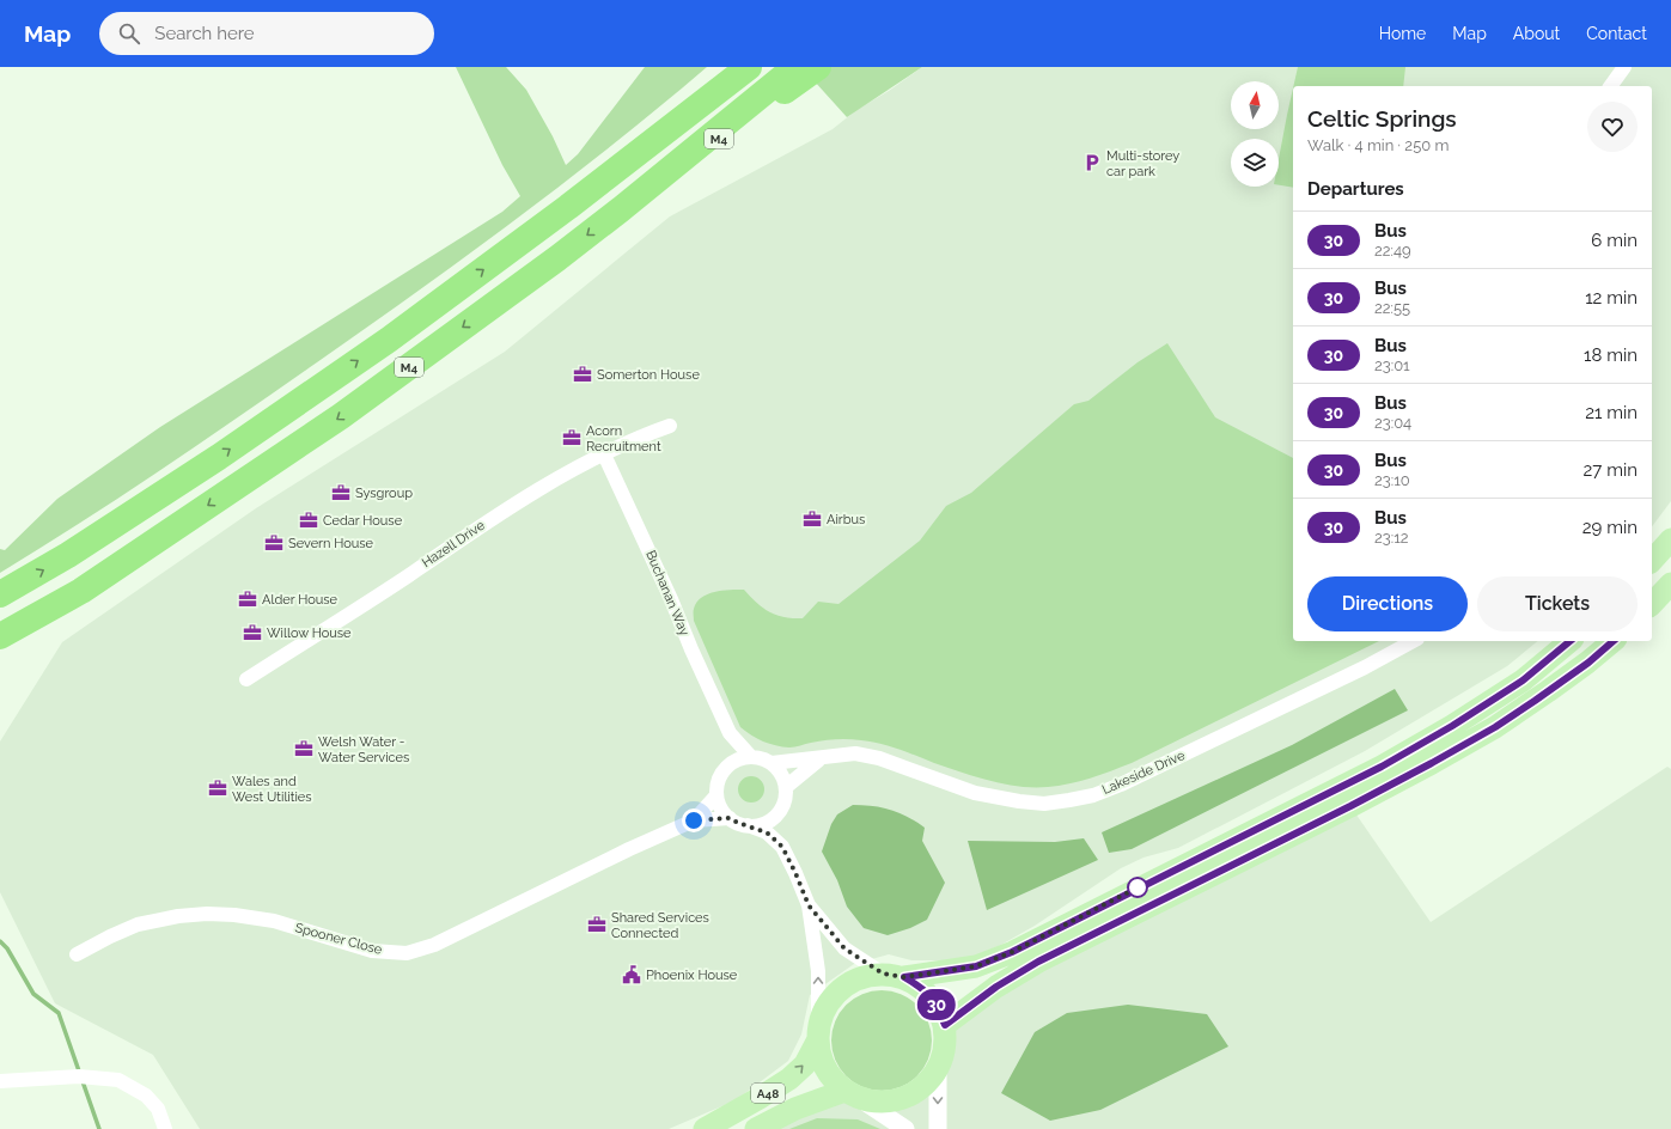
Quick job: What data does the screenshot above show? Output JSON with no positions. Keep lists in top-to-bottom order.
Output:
{
  "streets": {
    "highway": ["M4"],
    "main road": ["A48"],
    "street": [
      "Hazell Drive",
      "Buchanan Way",
      "Lakeside Drive",
      "Spooner Close"
    ]
  },
  "crossings": [
    ["Hazell Drive", "Buchanan Way"],
    ["Buchanan Way", "Lakeside Drive"],
    ["Buchanan Way", "Spooner Close"],
    ["Lakeside Drive", "Spooner Close"]
  ],
  "places": {
    "parking": ["Multi-storey car park"],
    "office": [
      "Somerton House",
      "Acorn Recruitment",
      "Sysgroup",
      "Airbus",
      "Cedar House",
      "Severn House",
      "Alder House",
      "Willow House",
      "Welsh Water - Water Services",
      "Wales and West Utilities",
      "Shared Services Connected"
    ],
    "public building": ["Phoenix House"]
  },
  "lines": ["bus line 30"],
  "north": "top",
  "page": {
    "header": "Map",
    "search": "Search here",
    "nav": [
      "Home",
      "Map",
      "About",
      "Contact"
    ],
    "on_map": "30",
    "heading": [
      ["Celtic Springs", "Walk · 4 min · 250 m"],
      "Departures"
    ],
    "list": [
      {
        "mark": "30",
        "name": "Bus",
        "note": "22:49",
        "value": "6 min"
      },
      {
        "mark": "30",
        "name": "Bus",
        "note": "22:55",
        "value": "12 min"
      },
      {
        "mark": "30",
        "name": "Bus",
        "note": "23:01",
        "value": "18 min"
      },
      {
        "mark": "30",
        "name": "Bus",
        "note": "23:04",
        "value": "21 min"
      },
      {
        "mark": "30",
        "name": "Bus",
        "note": "23:10",
        "value": "27 min"
      },
      {
        "mark": "30",
        "name": "Bus",
        "note": "23:12",
        "value": "29 min"
      }
    ],
    "buttons": ["Directions", "Tickets"]
  }
}
